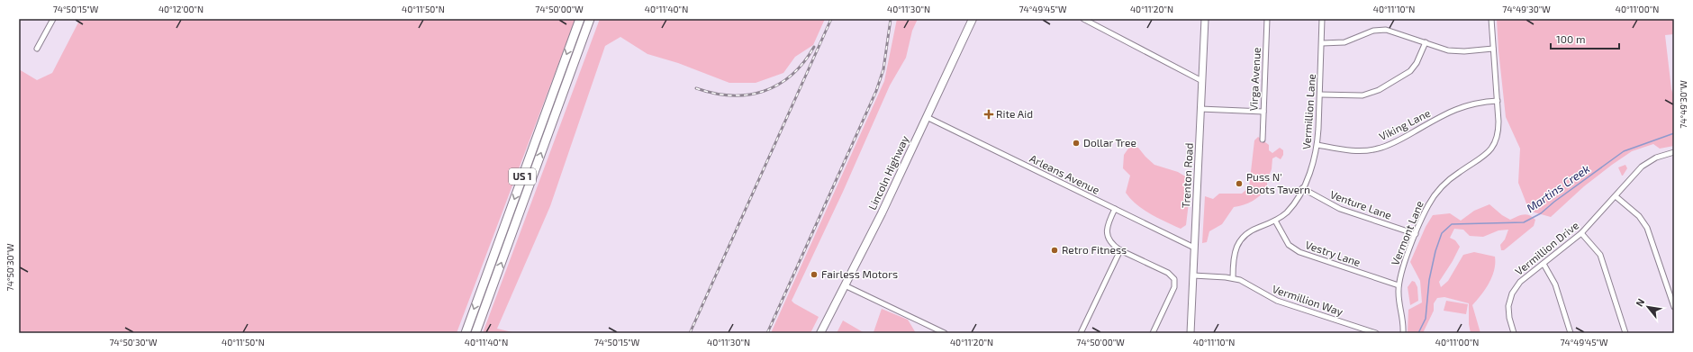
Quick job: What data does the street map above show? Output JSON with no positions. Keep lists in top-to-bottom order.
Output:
{
  "streets": {
    "highway": ["US 1"],
    "main road": ["Lincoln Highway", "Trenton Road"],
    "street": [
      "Virga Avenue",
      "Vermillion Lane",
      "Viking Lane",
      "Arleans Avenue",
      "Venture Lane",
      "Vermont Lane",
      "Vermillion Drive",
      "Vestry Lane",
      "Vermillion Way"
    ]
  },
  "crossings": [
    ["Vermillion Lane", "Viking Lane"],
    ["Vermillion Lane", "Venture Lane"],
    ["Vermillion Lane", "Vestry Lane"],
    ["Vermillion Lane", "Vermillion Way"],
    ["Viking Lane", "Vermont Lane"],
    ["Lincoln Highway", "Arleans Avenue"],
    ["Arleans Avenue", "Trenton Road"],
    ["Trenton Road", "Vermillion Way"],
    ["Venture Lane", "Vermont Lane"],
    ["Vermont Lane", "Vestry Lane"]
  ],
  "water": ["Martins Creek"],
  "places": {
    "health": ["Rite Aid"],
    "other": [
      "Dollar Tree",
      "Puss N' Boots Tavern",
      "Retro Fitness",
      "Fairless Motors"
    ]
  },
  "scale_bar": "100 m",
  "north": "top left",
  "coordinates": [
    "74°50'15\"W",
    "40°12'00\"N",
    "40°11'50\"N",
    "74°50'00\"W",
    "40°11'40\"N",
    "40°11'30\"N",
    "74°49'45\"W",
    "40°11'20\"N",
    "40°11'10\"N",
    "74°49'30\"W",
    "40°11'00\"N",
    "74°50'30\"W"
  ]
}
